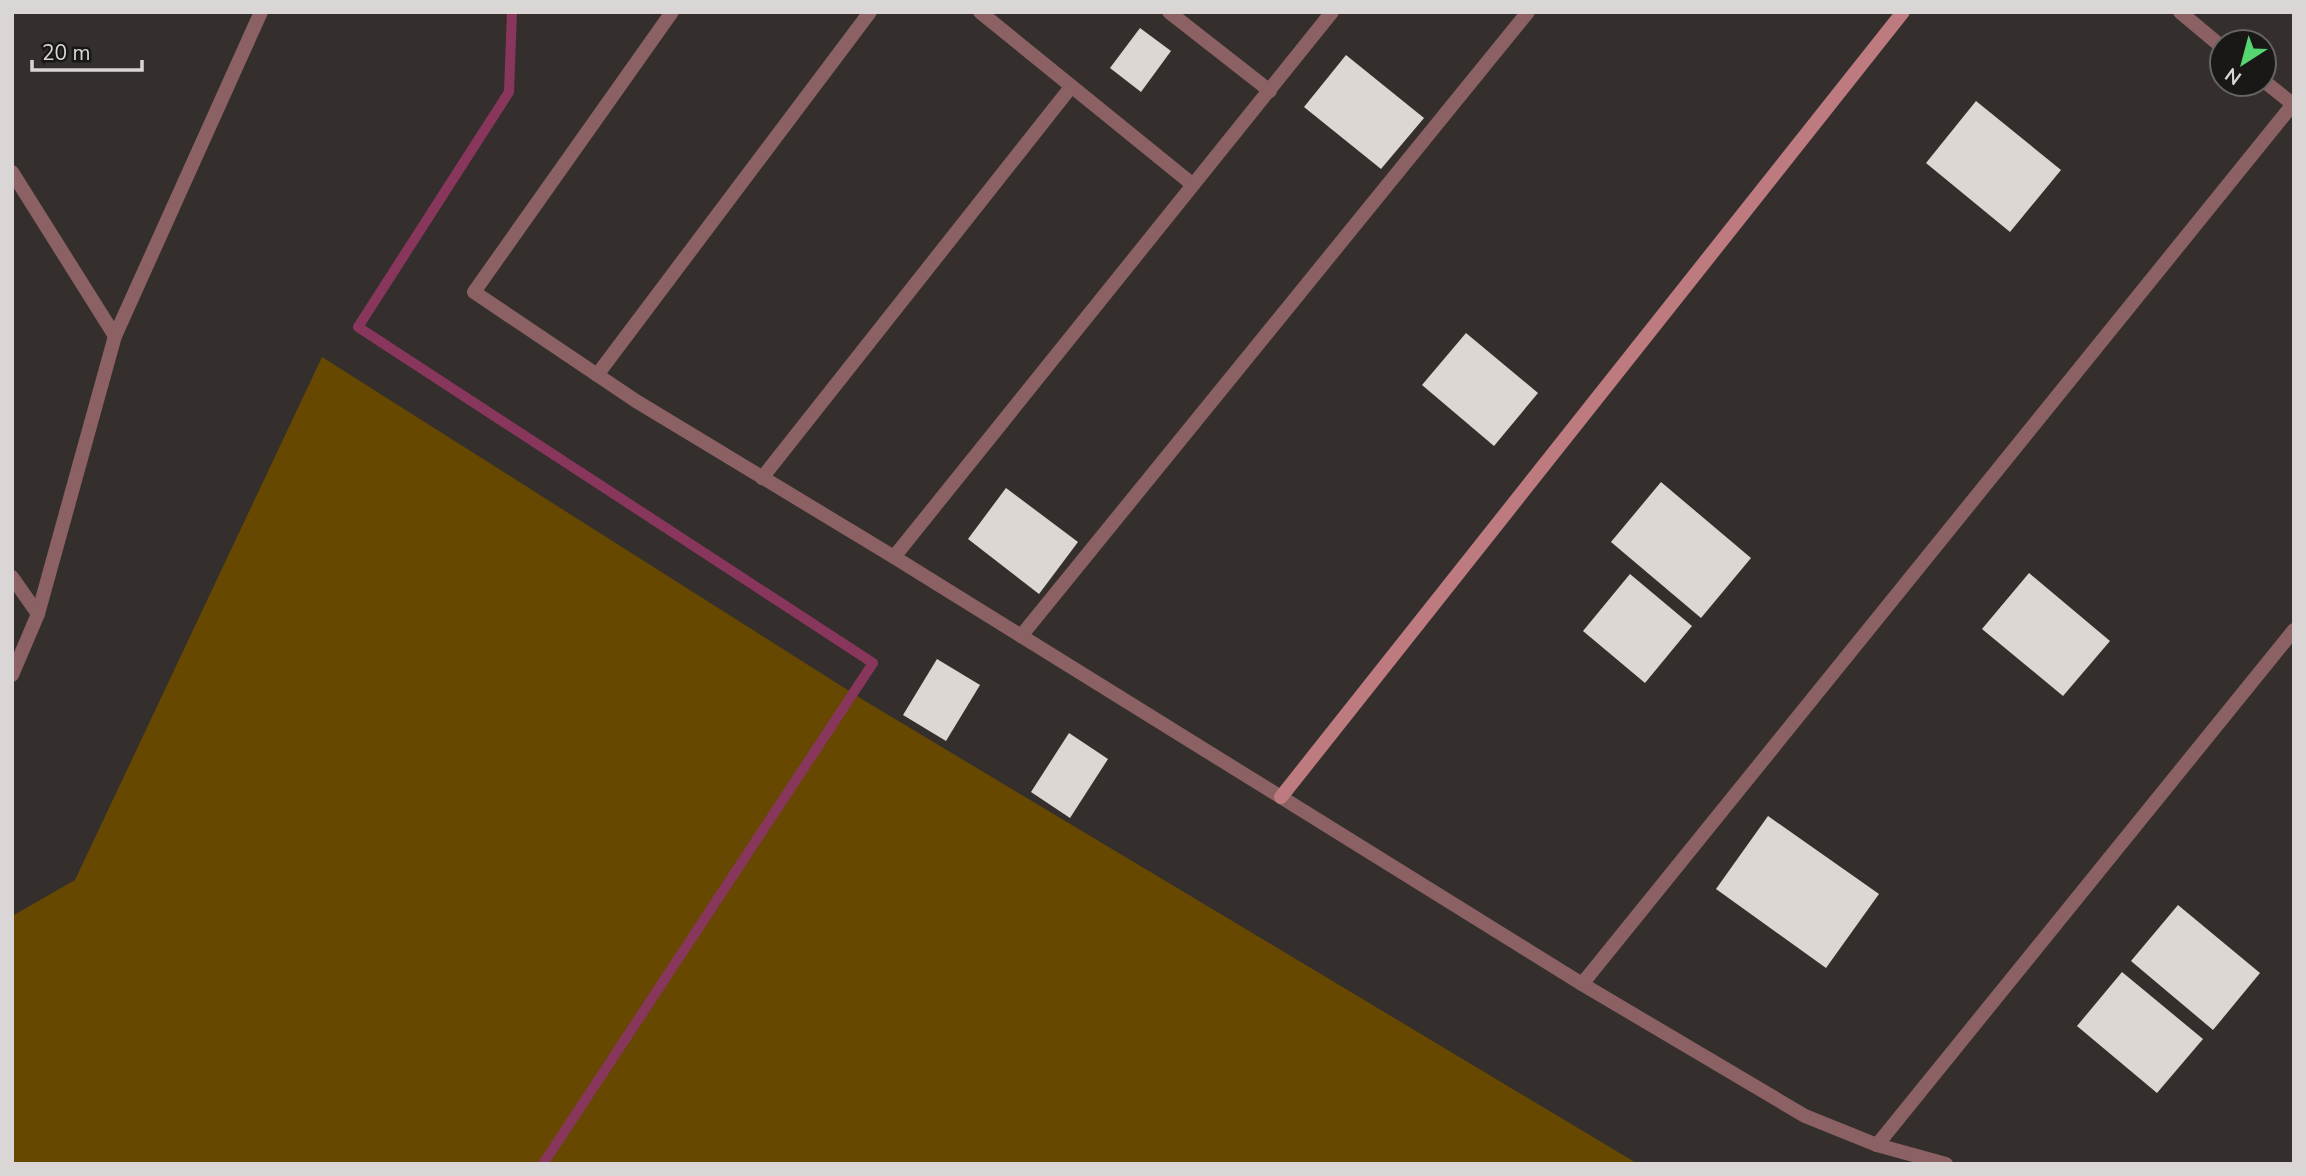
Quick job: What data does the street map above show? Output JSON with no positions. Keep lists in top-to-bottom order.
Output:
{
  "scale_bar": "20 m",
  "north": "bottom left"
}
